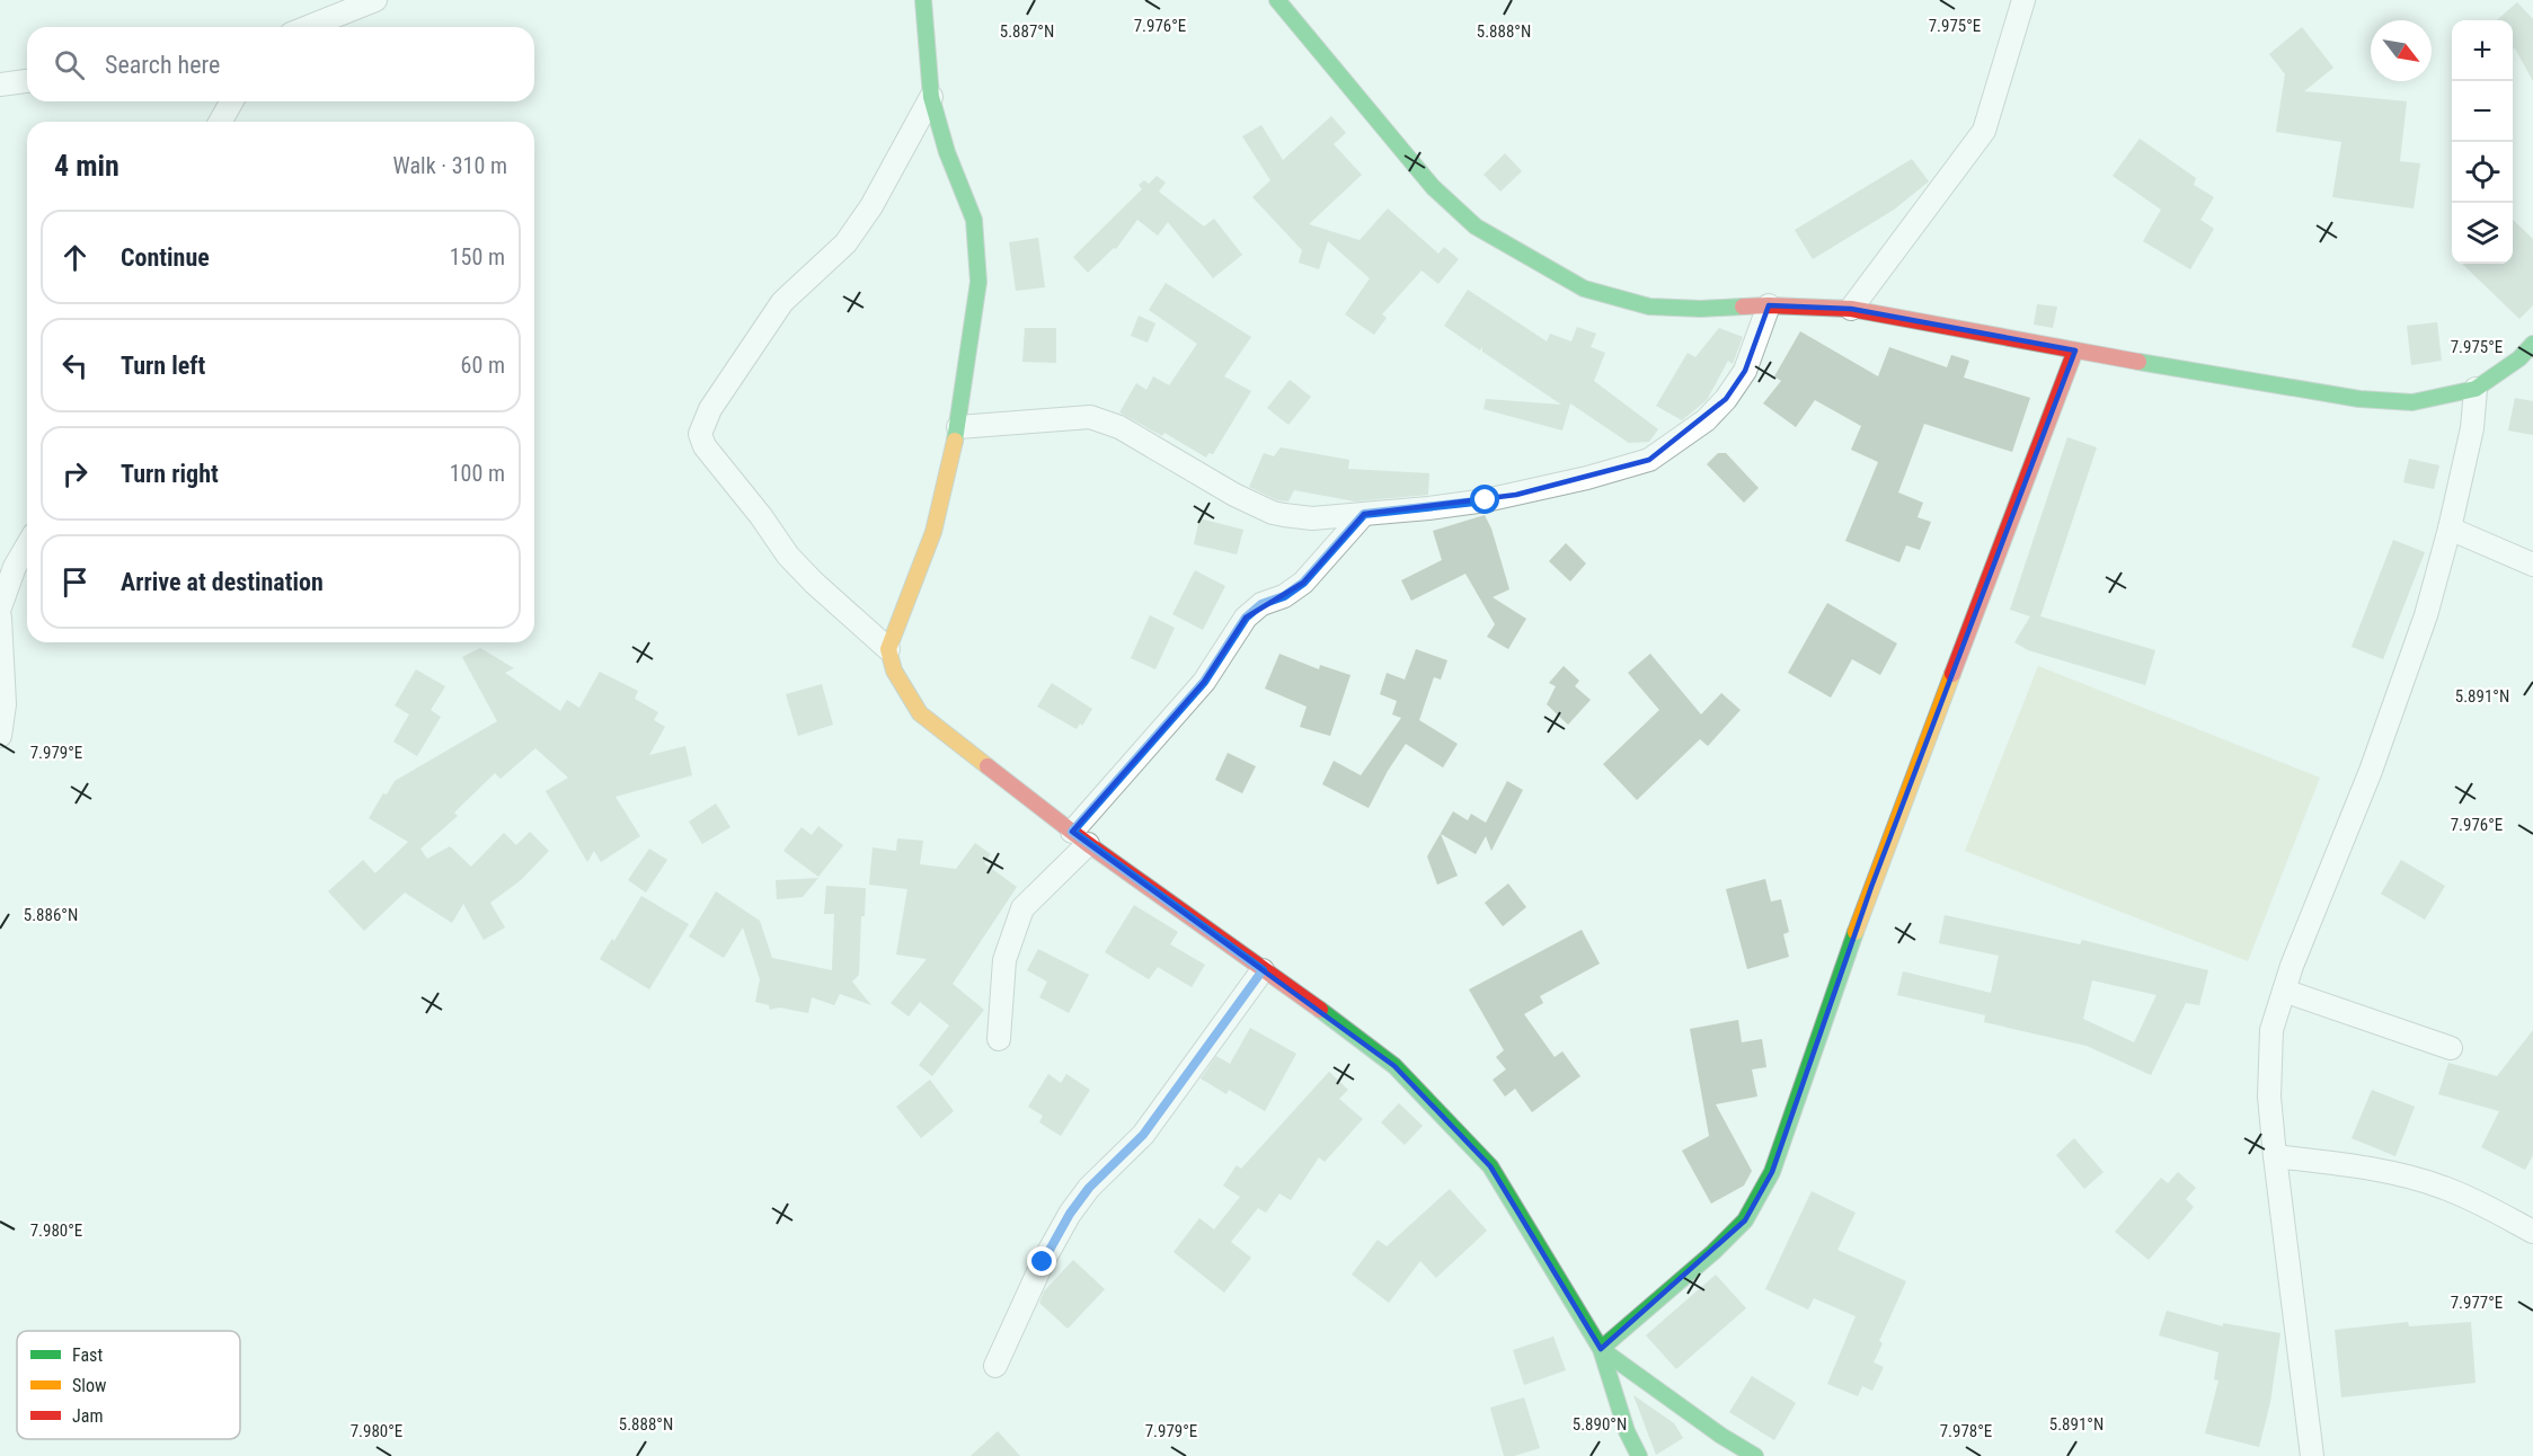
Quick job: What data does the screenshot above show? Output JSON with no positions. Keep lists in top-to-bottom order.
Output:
{
  "legend": ["Fast", "Slow", "Jam"],
  "north": "bottom right",
  "page": {
    "map_buttons": ["+", "−"],
    "search": "Search here",
    "heading": ["4 min", "Walk · 310 m"],
    "list": [
      ["Continue", "150 m"],
      ["Turn left", "60 m"],
      ["Turn right", "100 m"],
      "Arrive at destination"
    ]
  },
  "coordinates": [
    "7.976°E",
    "7.975°E",
    "5.887°N",
    "5.888°N",
    "5.891°N",
    "7.979°E",
    "5.886°N",
    "7.980°E",
    "7.977°E",
    "5.890°N",
    "7.978°E"
  ]
}
